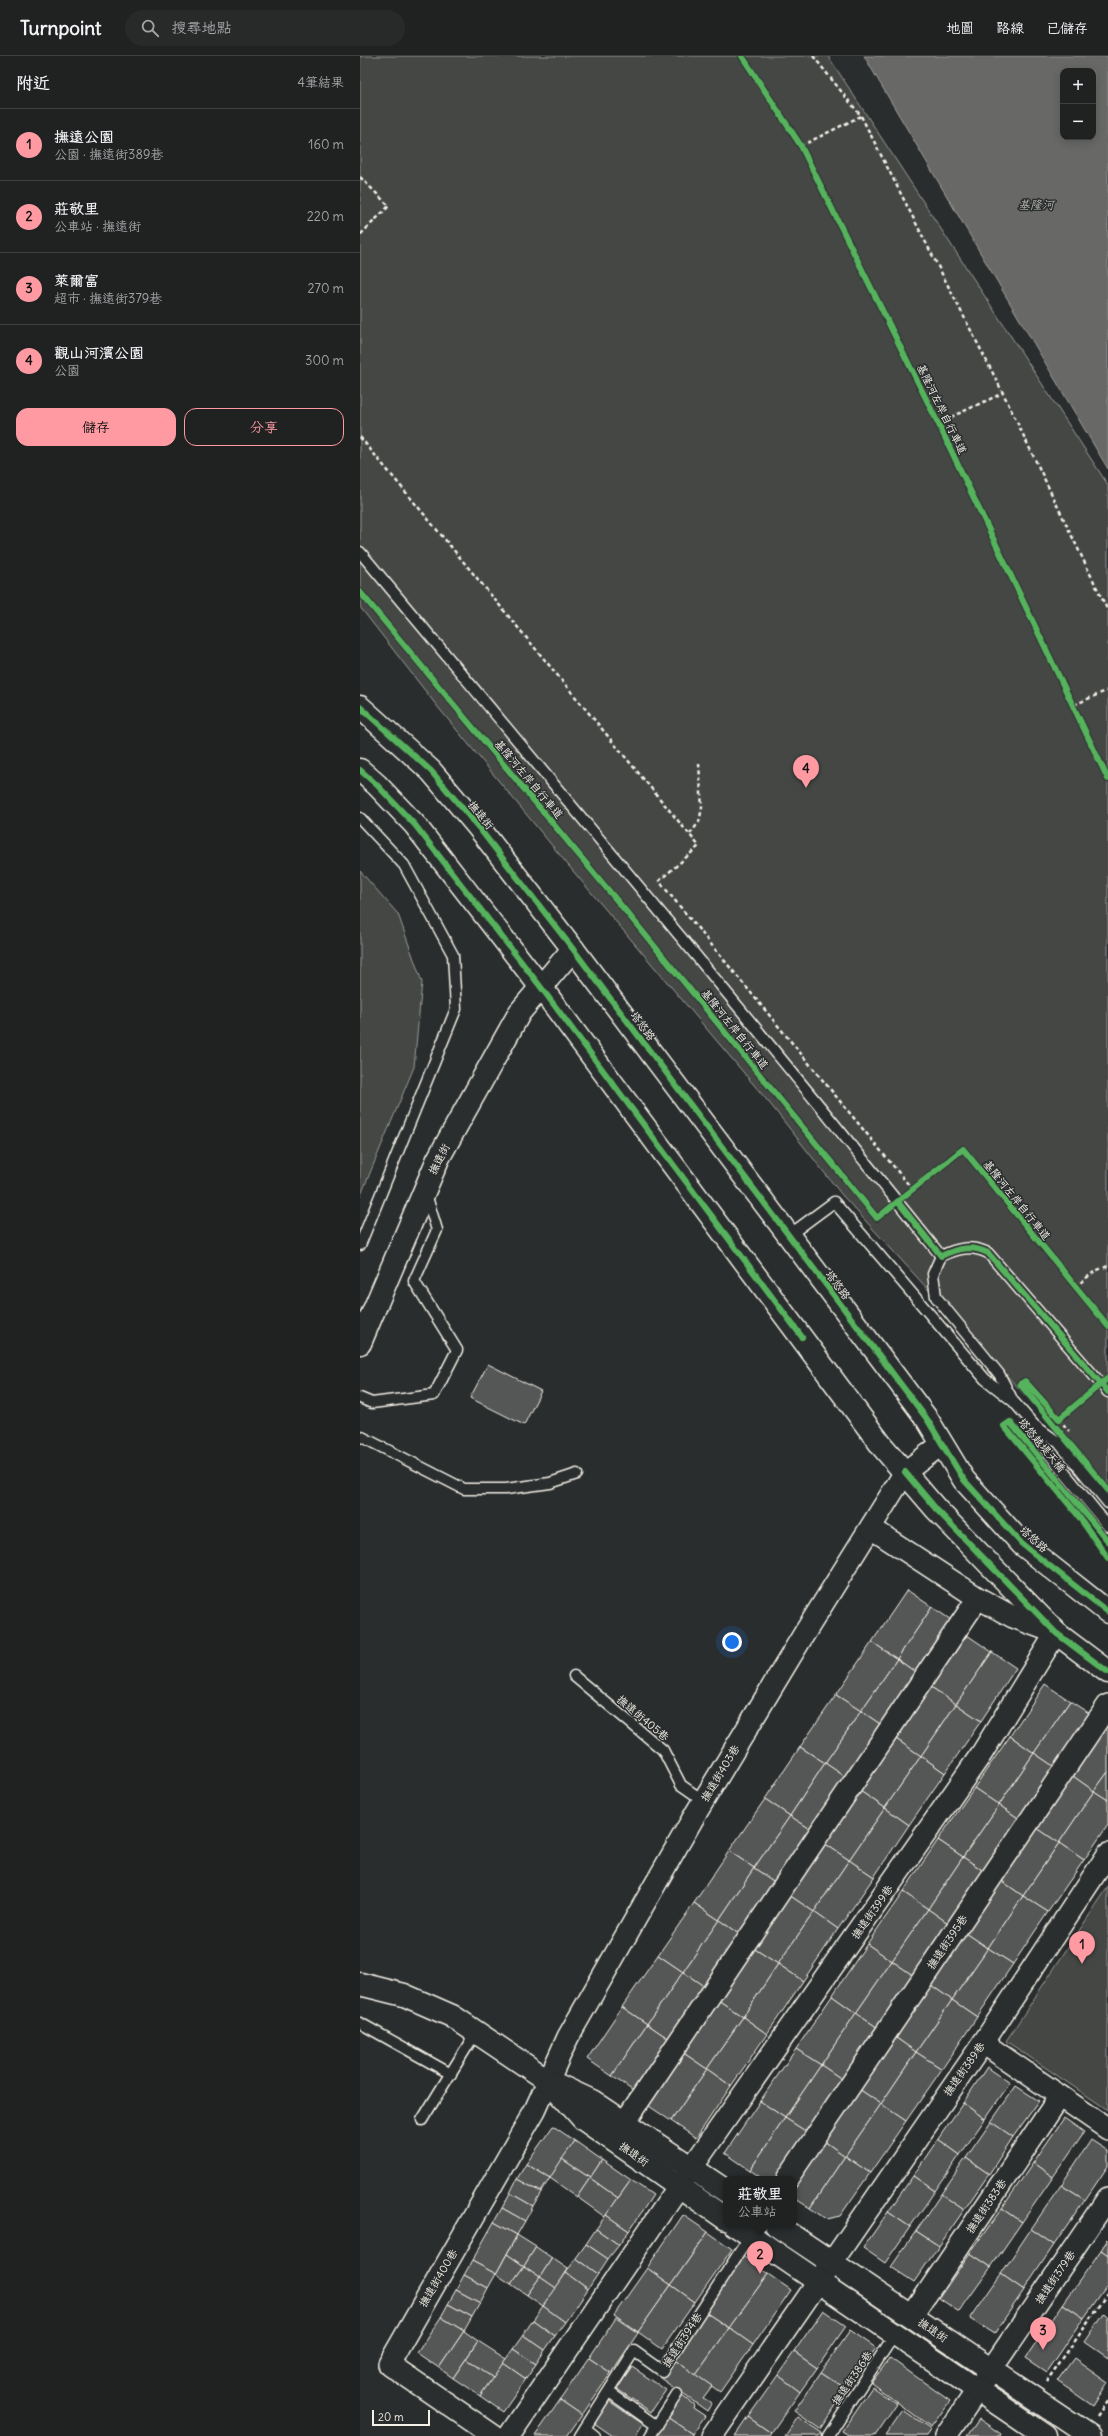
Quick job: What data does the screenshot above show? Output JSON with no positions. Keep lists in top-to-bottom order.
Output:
{
  "streets": {
    "main road": ["撫遠街", "塔悠路"],
    "street": [
      "撫遠街403巷",
      "撫遠街399巷",
      "撫遠街395巷",
      "撫遠街389巷",
      "撫遠街383巷",
      "撫遠街379巷",
      "撫遠街400巷"
    ],
    "lane": ["撫遠街405巷", "撫遠街394巷", "撫遠街386巷"],
    "cycle path": ["基隆河左岸自行車道", "塔悠越堤天橋"]
  },
  "crossings": [
    ["撫遠街", "塔悠路"],
    ["撫遠街", "撫遠街403巷"],
    ["撫遠街", "撫遠街399巷"],
    ["撫遠街", "撫遠街389巷"],
    ["撫遠街", "撫遠街383巷"],
    ["撫遠街", "撫遠街379巷"],
    ["撫遠街", "撫遠街400巷"],
    ["撫遠街405巷", "撫遠街403巷"],
    ["撫遠街403巷", "撫遠街400巷"]
  ],
  "water": ["基隆河"],
  "scale_bar": "20 m",
  "page": {
    "header": "Turnpoint",
    "search": "搜尋地點",
    "nav": ["地圖", "路線", "已儲存"],
    "heading": ["附近", "4筆結果"],
    "map_buttons": ["+", "−"],
    "list": [
      {
        "mark": "1",
        "name": "撫遠公園",
        "note": "公園 · 撫遠街389巷",
        "value": "160 m"
      },
      {
        "mark": "2",
        "name": "莊敬里",
        "note": "公車站 · 撫遠街",
        "value": "220 m"
      },
      {
        "mark": "3",
        "name": "萊爾富",
        "note": "超市 · 撫遠街379巷",
        "value": "270 m"
      },
      {
        "mark": "4",
        "name": "觀山河濱公園",
        "note": "公園",
        "value": "300 m"
      }
    ],
    "buttons": ["儲存", "分享"],
    "pins": [
      "4",
      "1",
      "2",
      "3"
    ],
    "popup": ["莊敬里", "公車站"],
    "scale": "20 m"
  }
}
